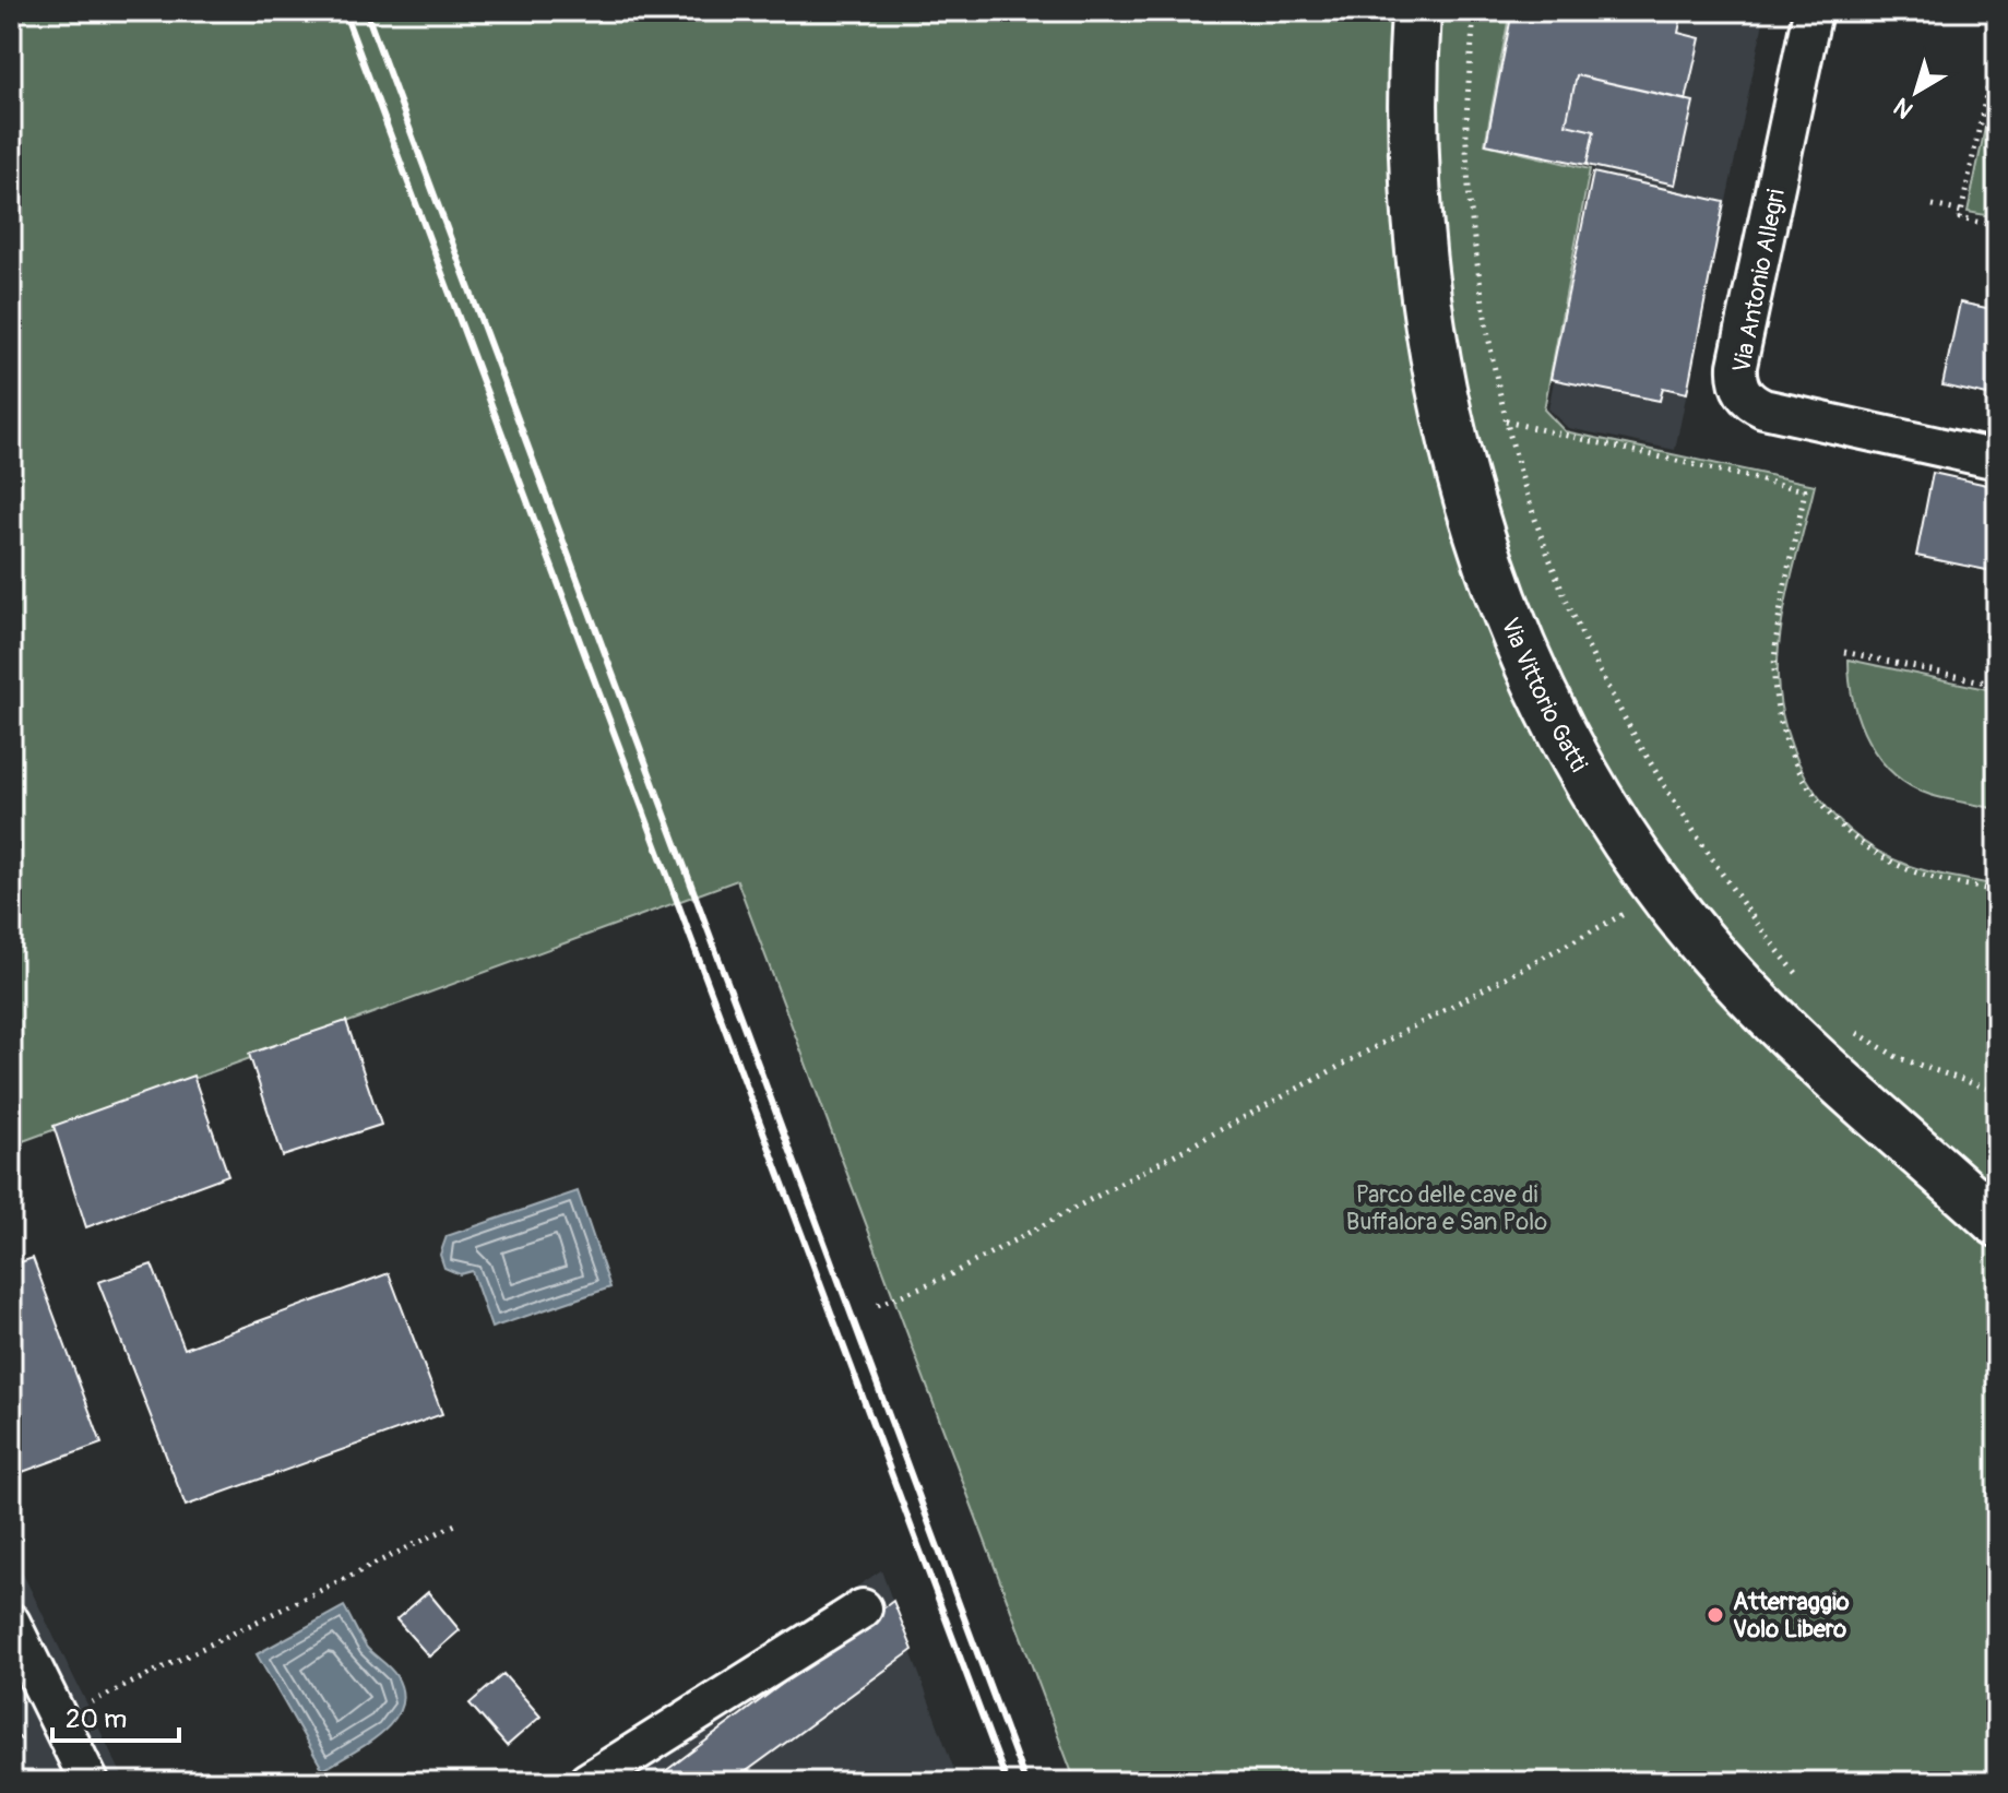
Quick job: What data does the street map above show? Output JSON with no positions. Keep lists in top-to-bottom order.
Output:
{
  "streets": {
    "street": ["Via Antonio Allegri", "Via Vittorio Gatti"]
  },
  "parks": ["Parco delle cave di Buffalora e San Polo"],
  "places": ["Atterraggio Volo Libero"],
  "scale_bar": "20 m",
  "north": "bottom left"
}
